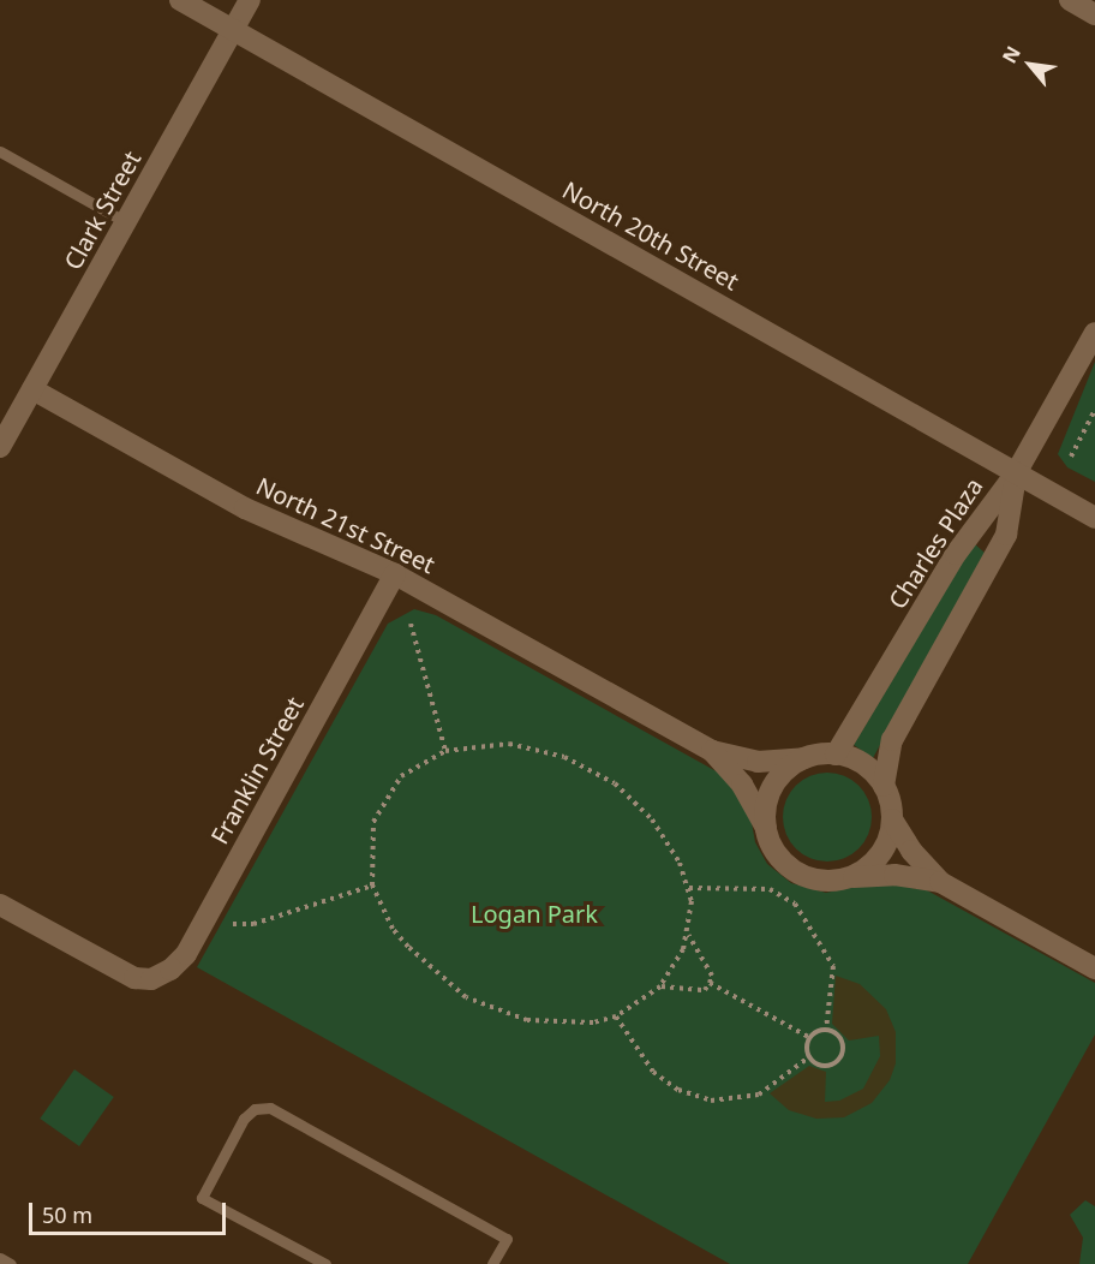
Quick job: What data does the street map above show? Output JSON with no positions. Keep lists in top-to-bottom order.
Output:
{
  "streets": {
    "street": [
      "Clark Street",
      "North 20th Street",
      "North 21st Street",
      "Charles Plaza",
      "Franklin Street"
    ]
  },
  "crossings": [
    ["Clark Street", "North 20th Street"],
    ["Clark Street", "North 21st Street"],
    ["North 20th Street", "Charles Plaza"],
    ["North 21st Street", "Franklin Street"]
  ],
  "parks": ["Logan Park"],
  "scale_bar": "50 m",
  "north": "top left"
}
